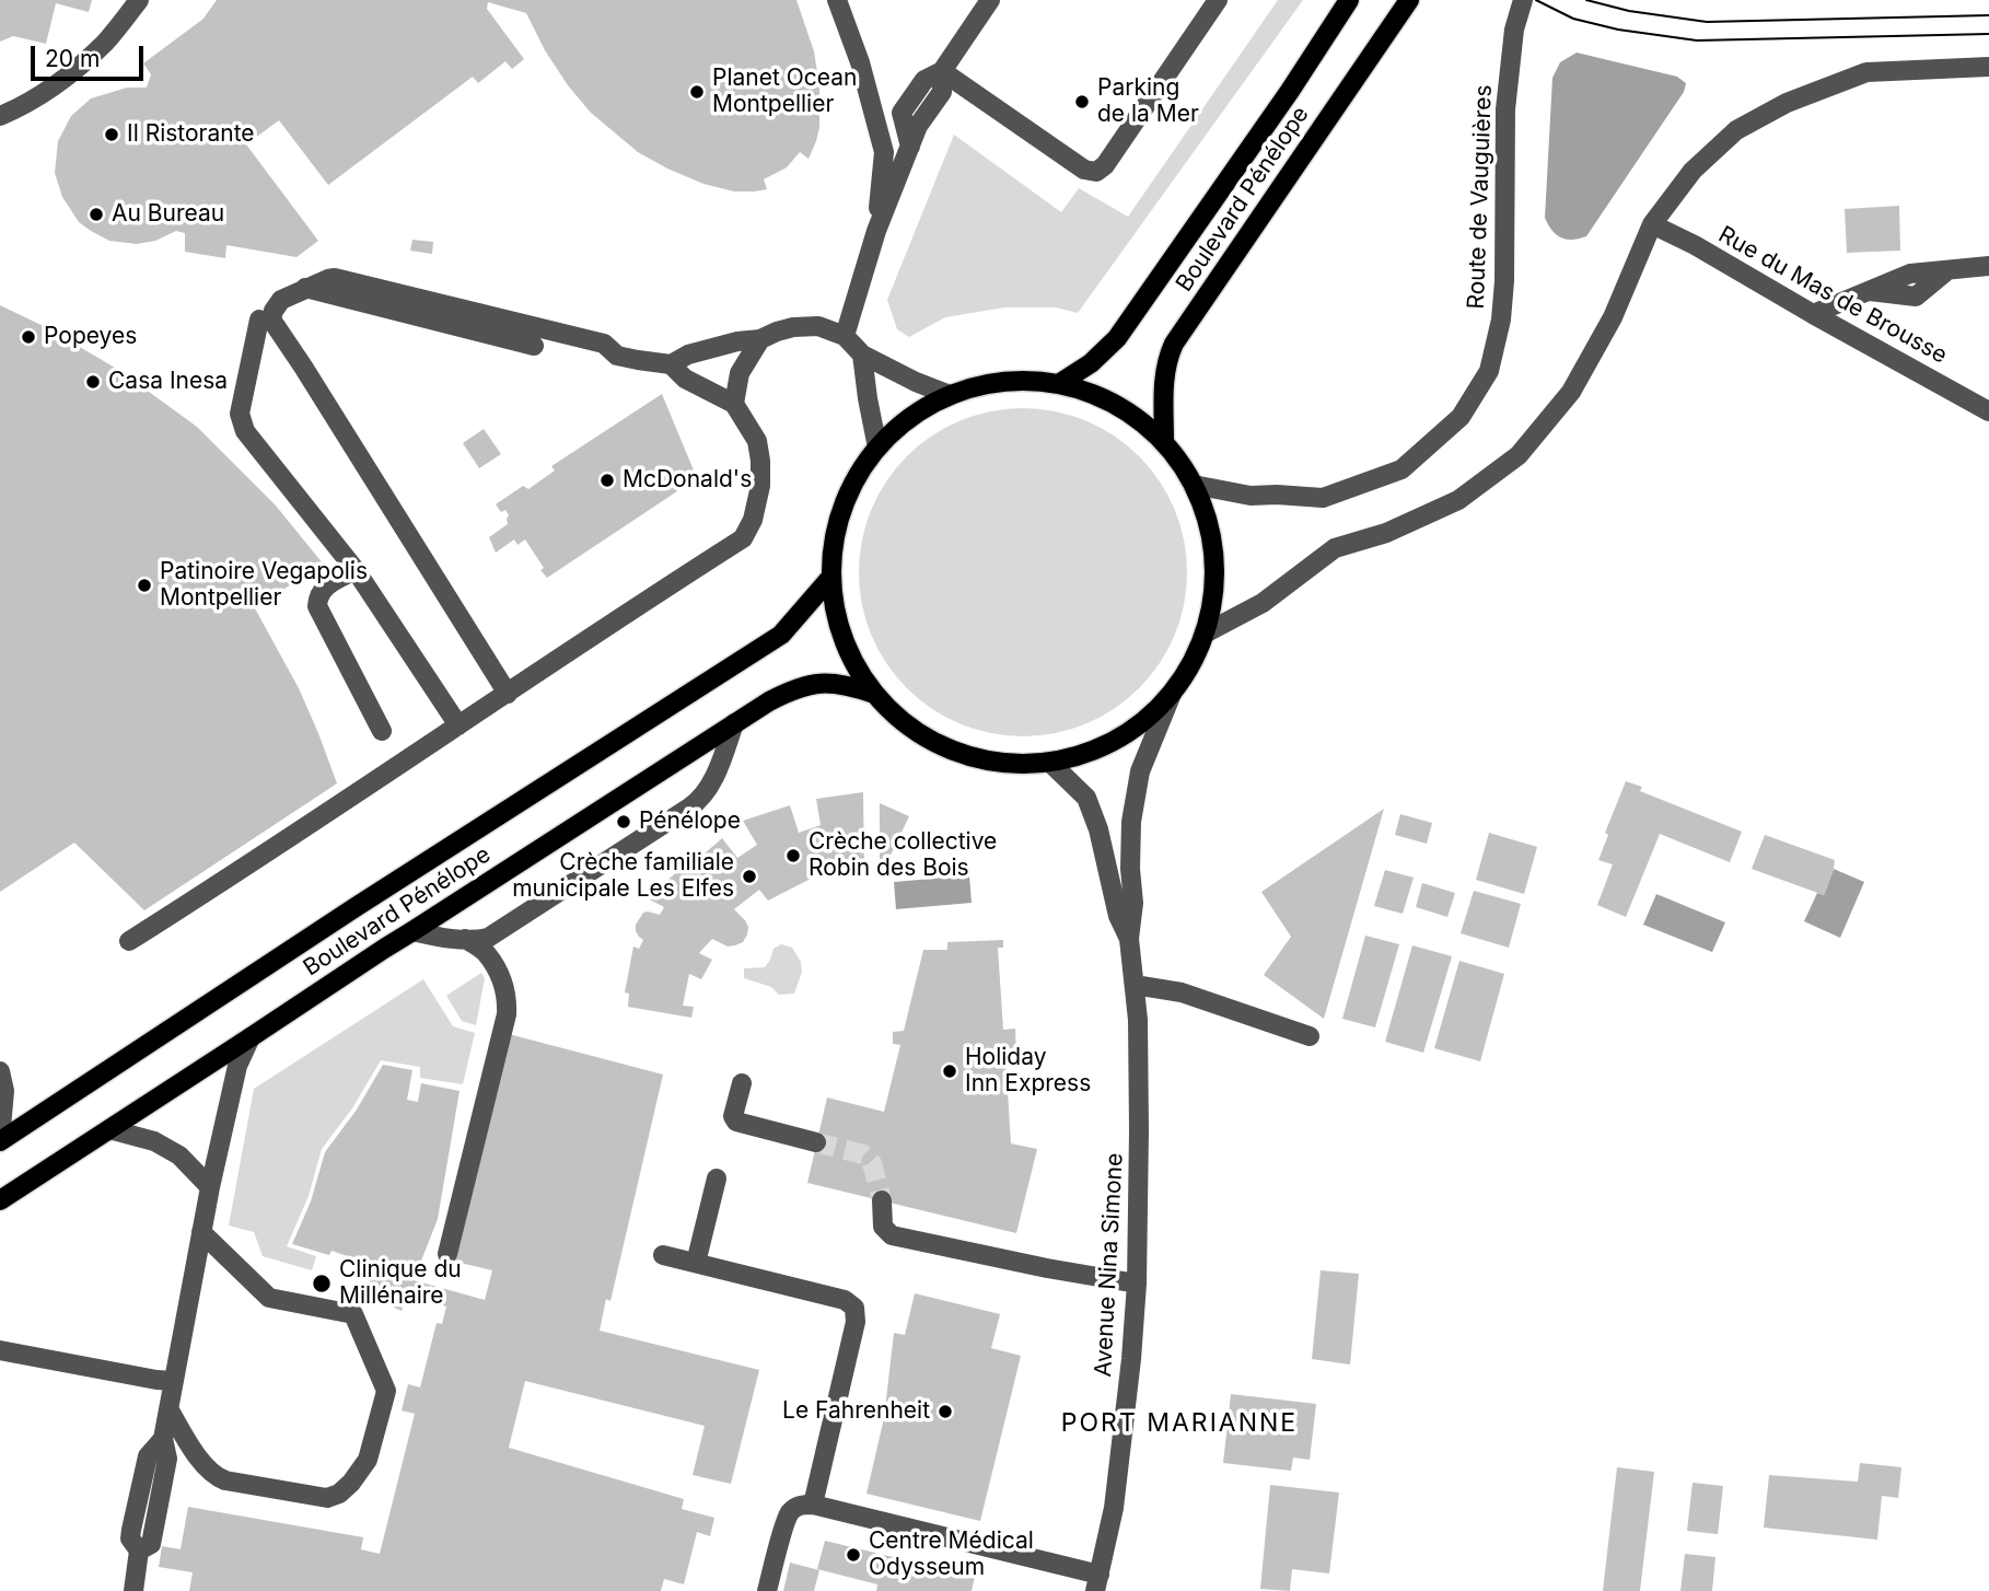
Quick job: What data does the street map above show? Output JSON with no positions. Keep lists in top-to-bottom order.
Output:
{
  "streets": {
    "main road": ["Boulevard Pénélope"],
    "street": ["Route de Vauguières", "Rue du Mas de Brousse", "Avenue Nina Simone"]
  },
  "districts": ["PORT MARIANNE"],
  "places": [
    "Planet Ocean Montpellier",
    "Parking de la Mer",
    "Il Ristorante",
    "Au Bureau",
    "Popeyes",
    "Casa Inesa",
    "McDonald's",
    "Patinoire Vegapolis Montpellier",
    "Pénélope",
    "Crèche collective Robin des Bois",
    "Crèche familiale municipale Les Elfes",
    "Holiday Inn Express",
    "Clinique du Millénaire",
    "Le Fahrenheit",
    "Centre Médical Odysseum"
  ],
  "scale_bar": "20 m"
}
